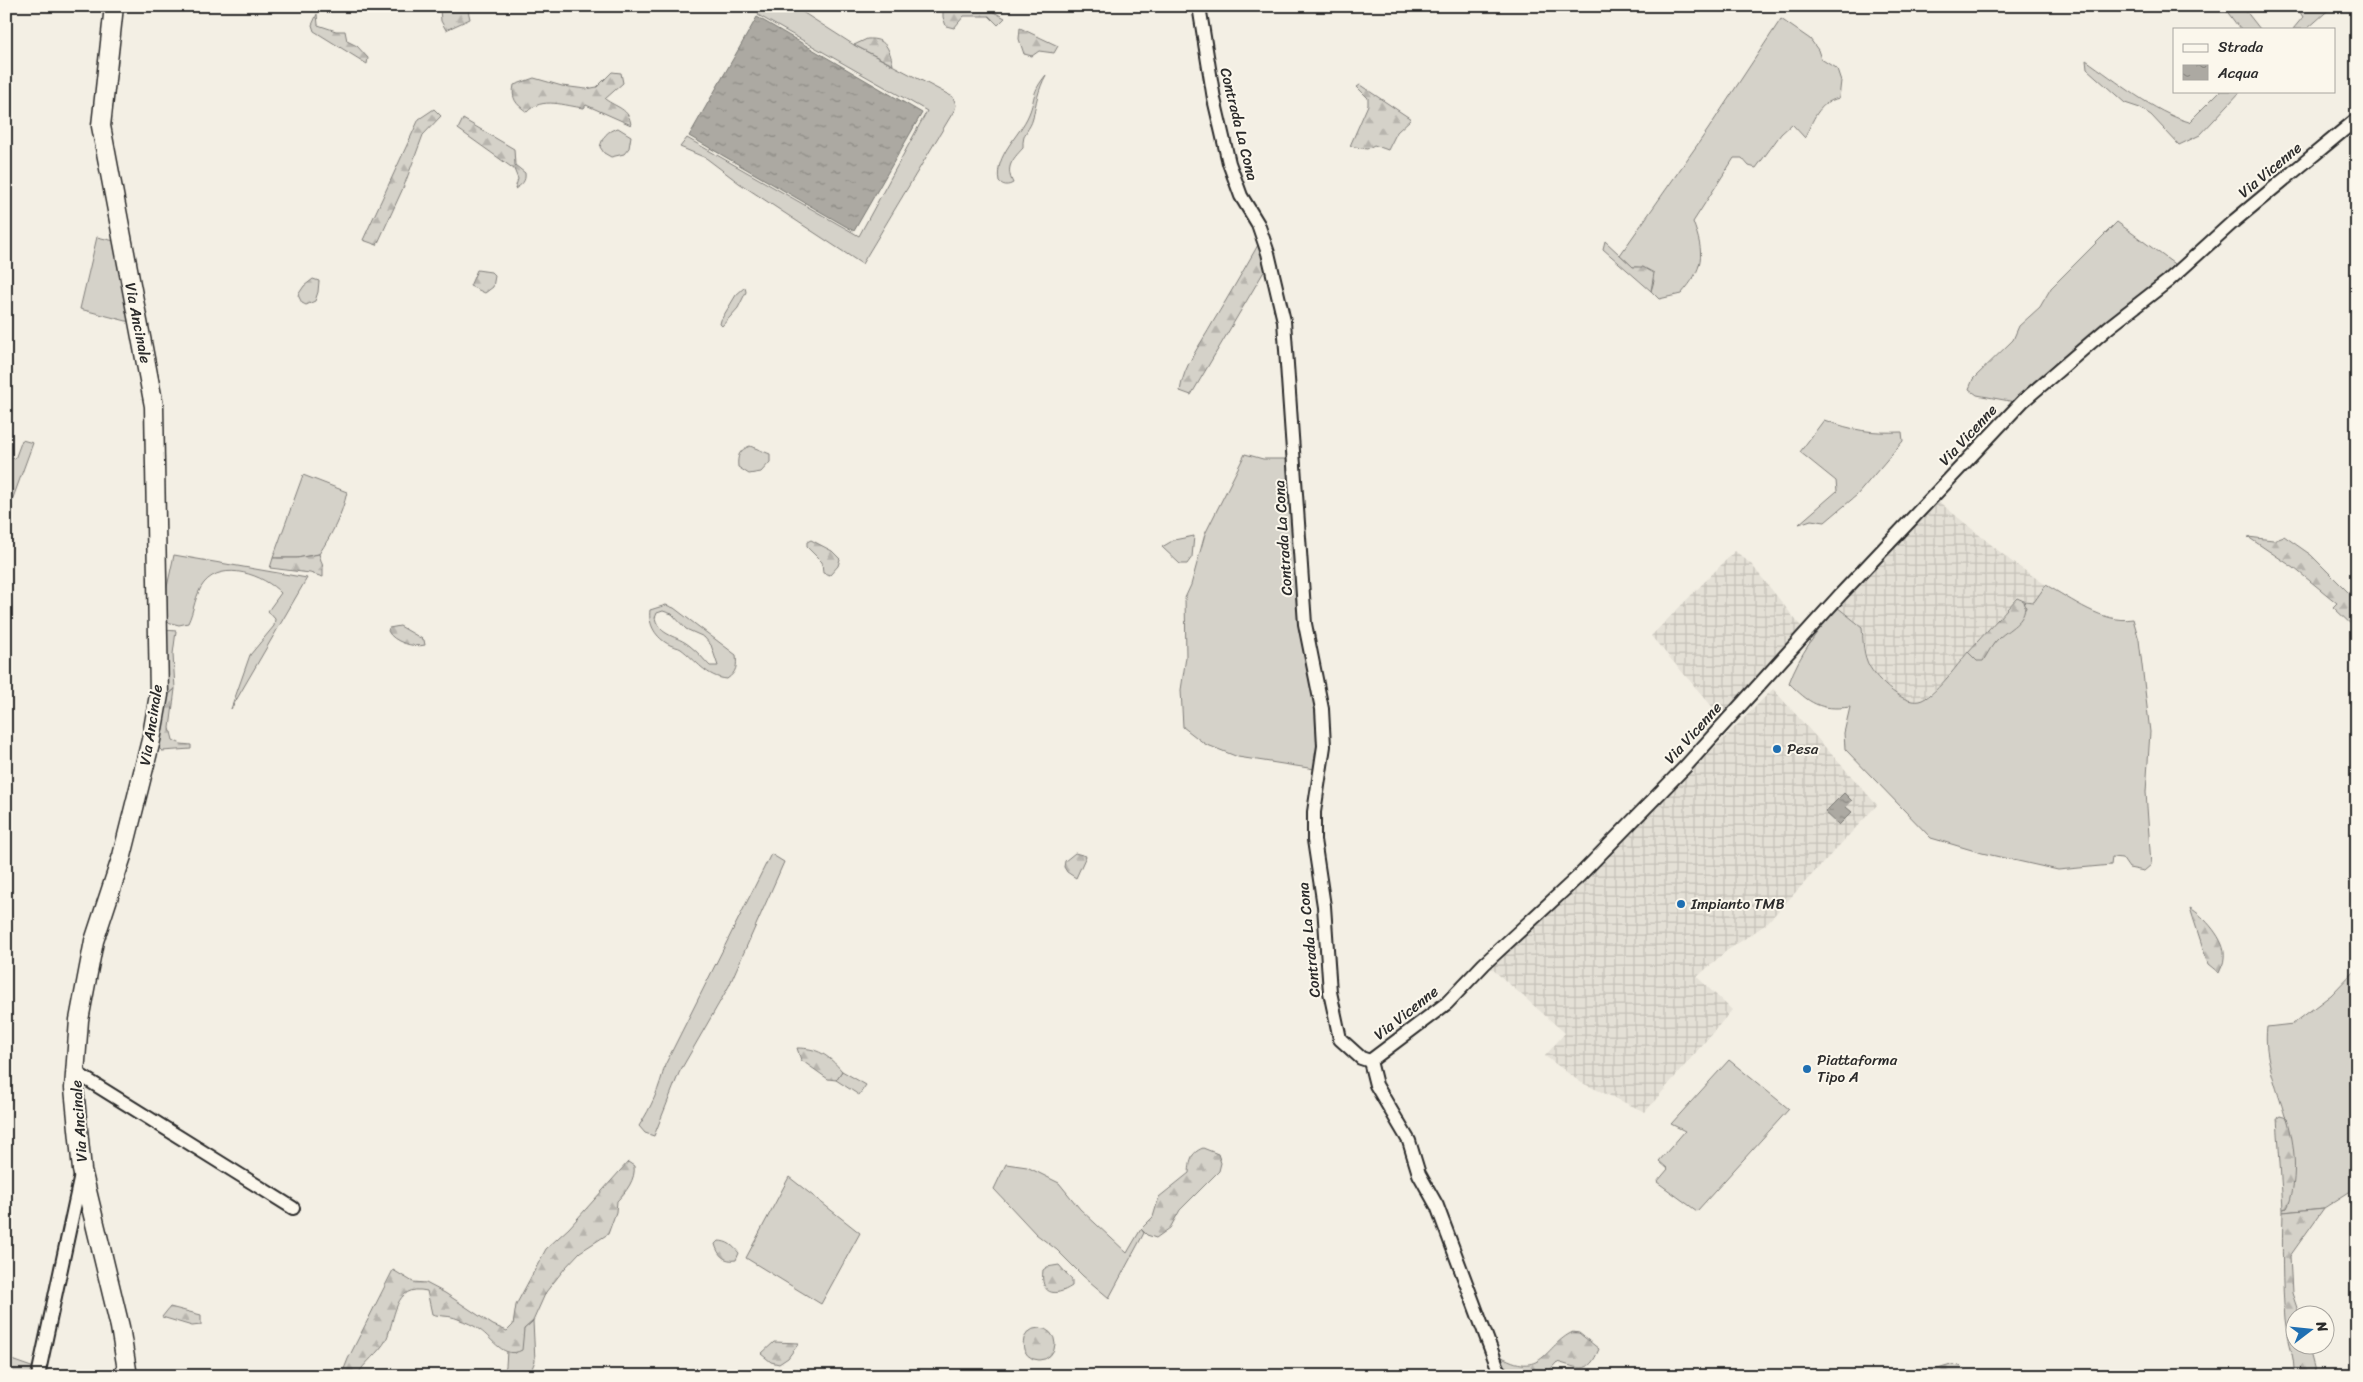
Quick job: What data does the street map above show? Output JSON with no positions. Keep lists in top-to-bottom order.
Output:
{
  "streets": {
    "main road": ["Via Ancinale"],
    "street": ["Contrada La Cona", "Via Vicenne"]
  },
  "crossings": [
    ["Contrada La Cona", "Via Vicenne"]
  ],
  "places": ["Pesa", "Impianto TMB", "Piattaforma Tipo A"],
  "legend": ["Strada", "Acqua"],
  "north": "right"
}
